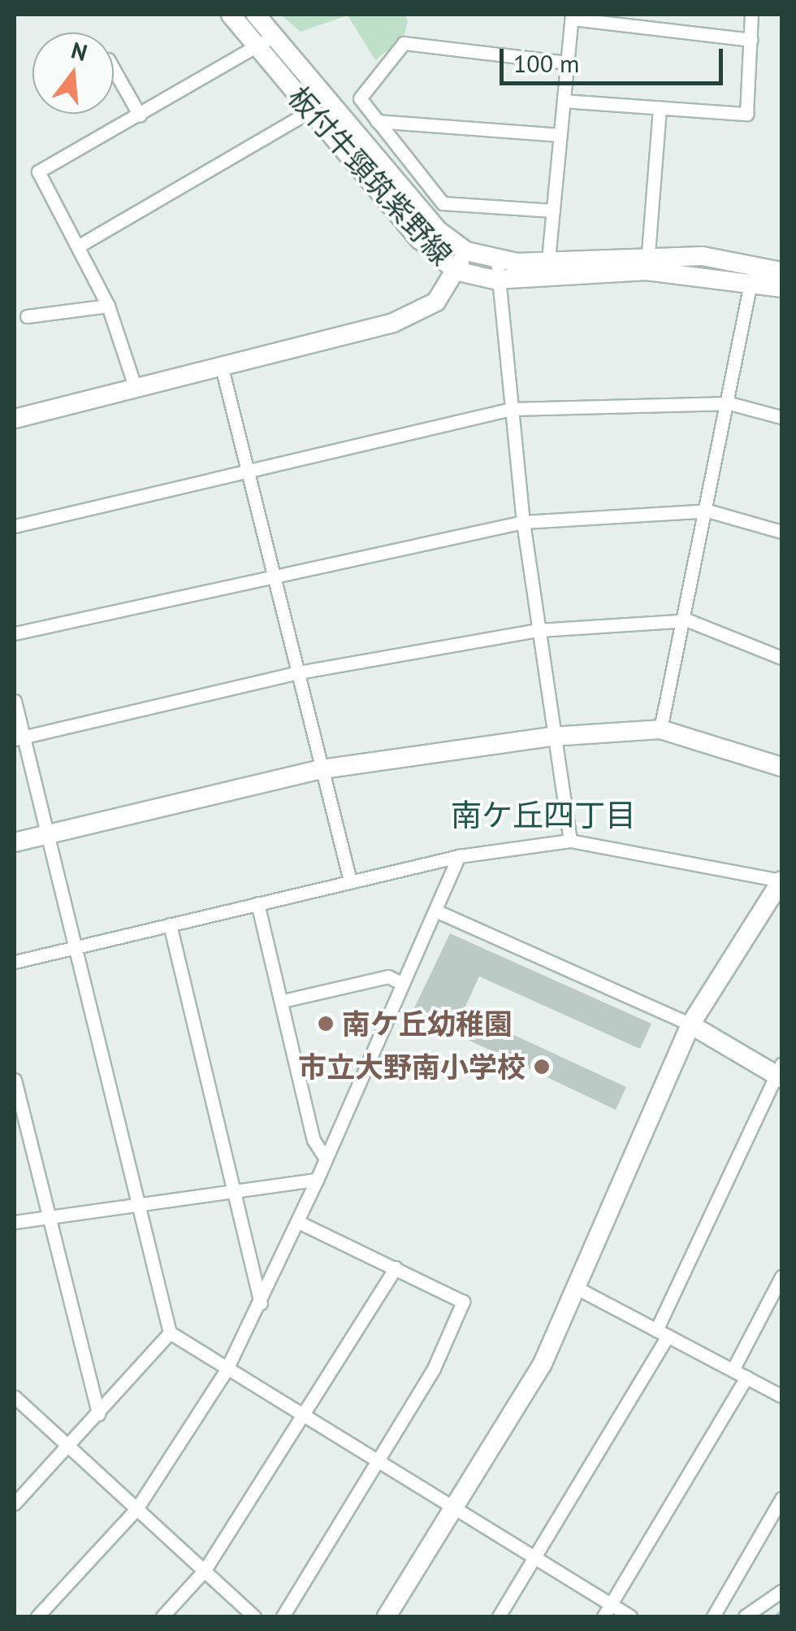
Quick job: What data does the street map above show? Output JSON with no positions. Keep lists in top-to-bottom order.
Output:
{
  "streets": {
    "street": ["板付牛頸筑紫野線"]
  },
  "districts": ["南ケ丘四丁目"],
  "places": ["南ケ丘幼稚園", "市立大野南小学校"],
  "scale_bar": "100 m",
  "north": "top"
}
